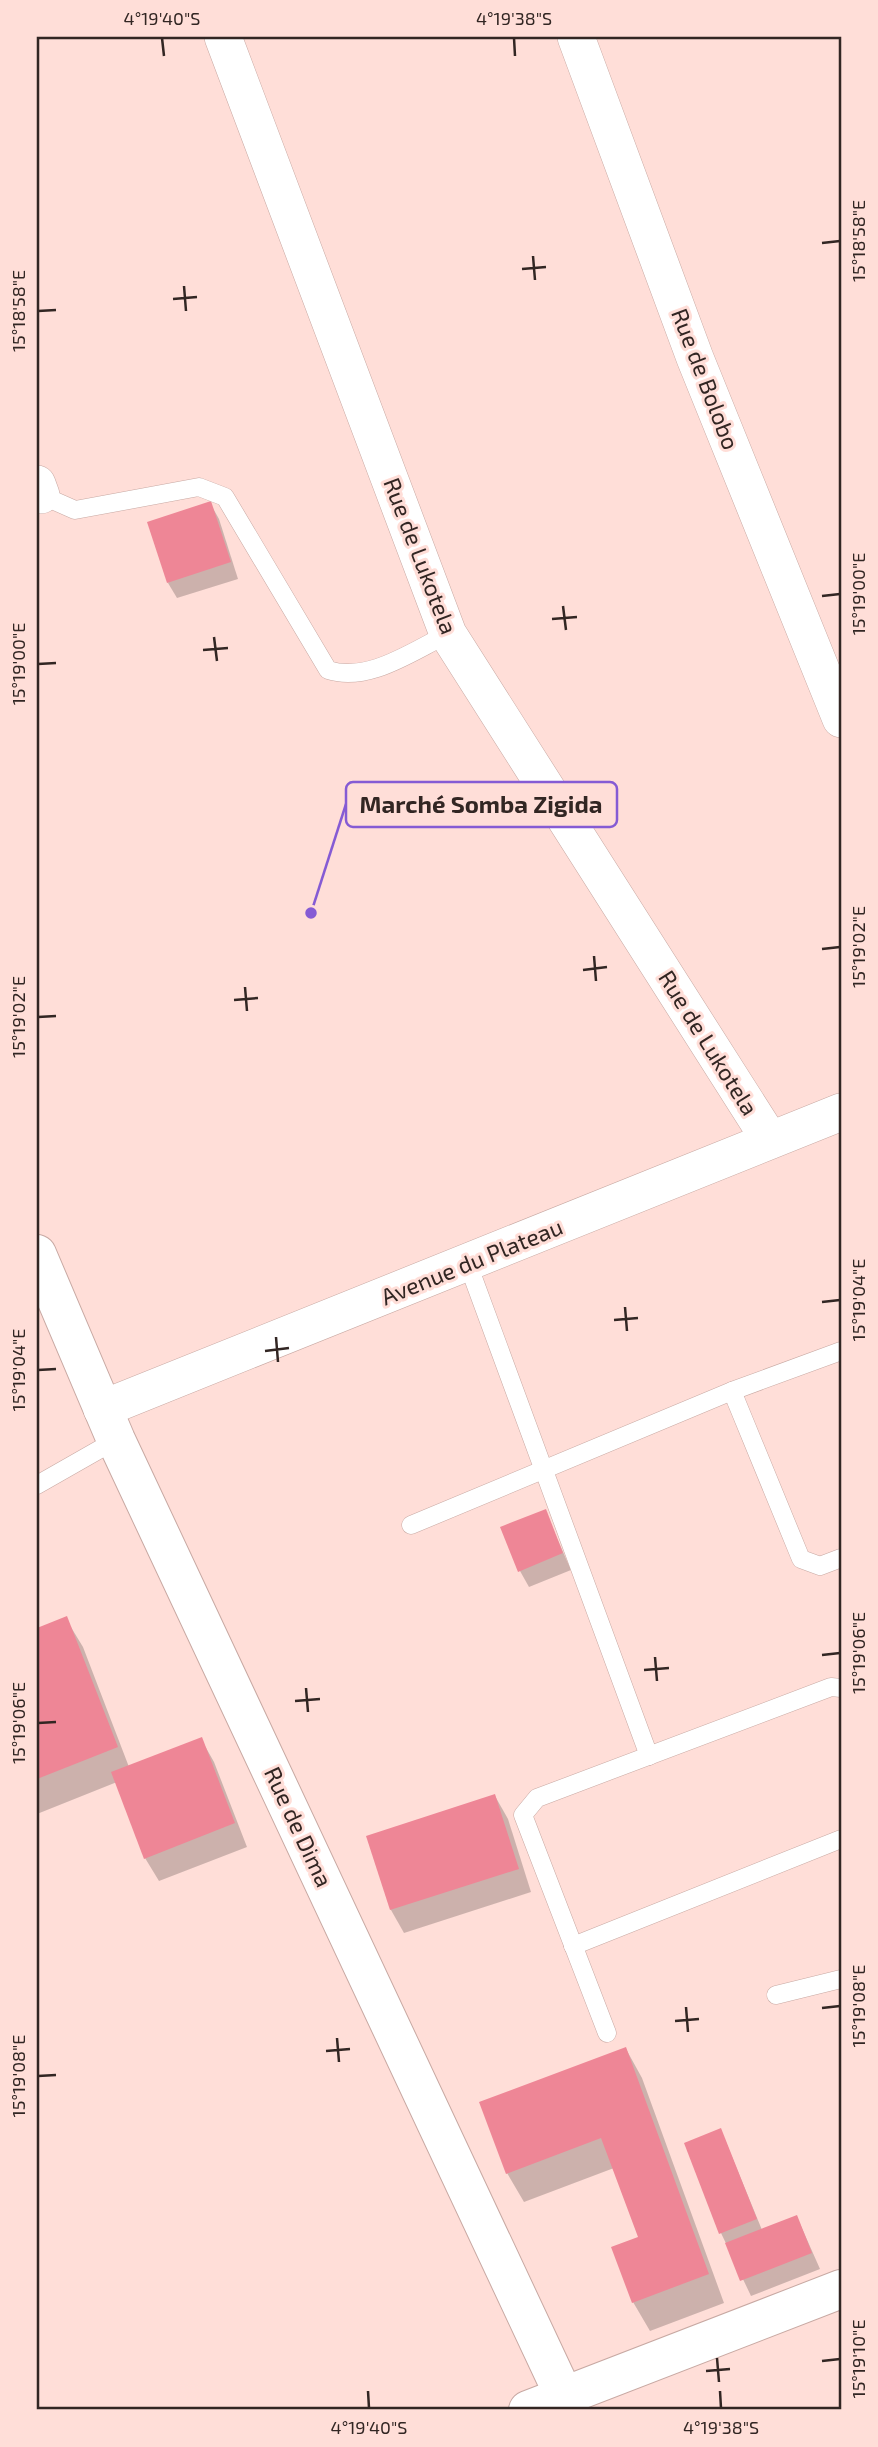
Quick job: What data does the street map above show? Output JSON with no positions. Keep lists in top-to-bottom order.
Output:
{
  "streets": {
    "street": [
      "Rue de Bolobo",
      "Rue de Lukotela",
      "Avenue du Plateau",
      "Rue de Dima"
    ]
  },
  "crossings": [
    ["Rue de Lukotela", "Avenue du Plateau"],
    ["Avenue du Plateau", "Rue de Dima"]
  ],
  "places": ["Marché Somba Zigida"],
  "coordinates": [
    "4°19'40\"S",
    "4°19'38\"S",
    "15°18'58\"E",
    "15°19'00\"E",
    "15°19'02\"E",
    "15°19'04\"E",
    "15°19'06\"E",
    "15°19'08\"E",
    "15°19'10\"E"
  ]
}
